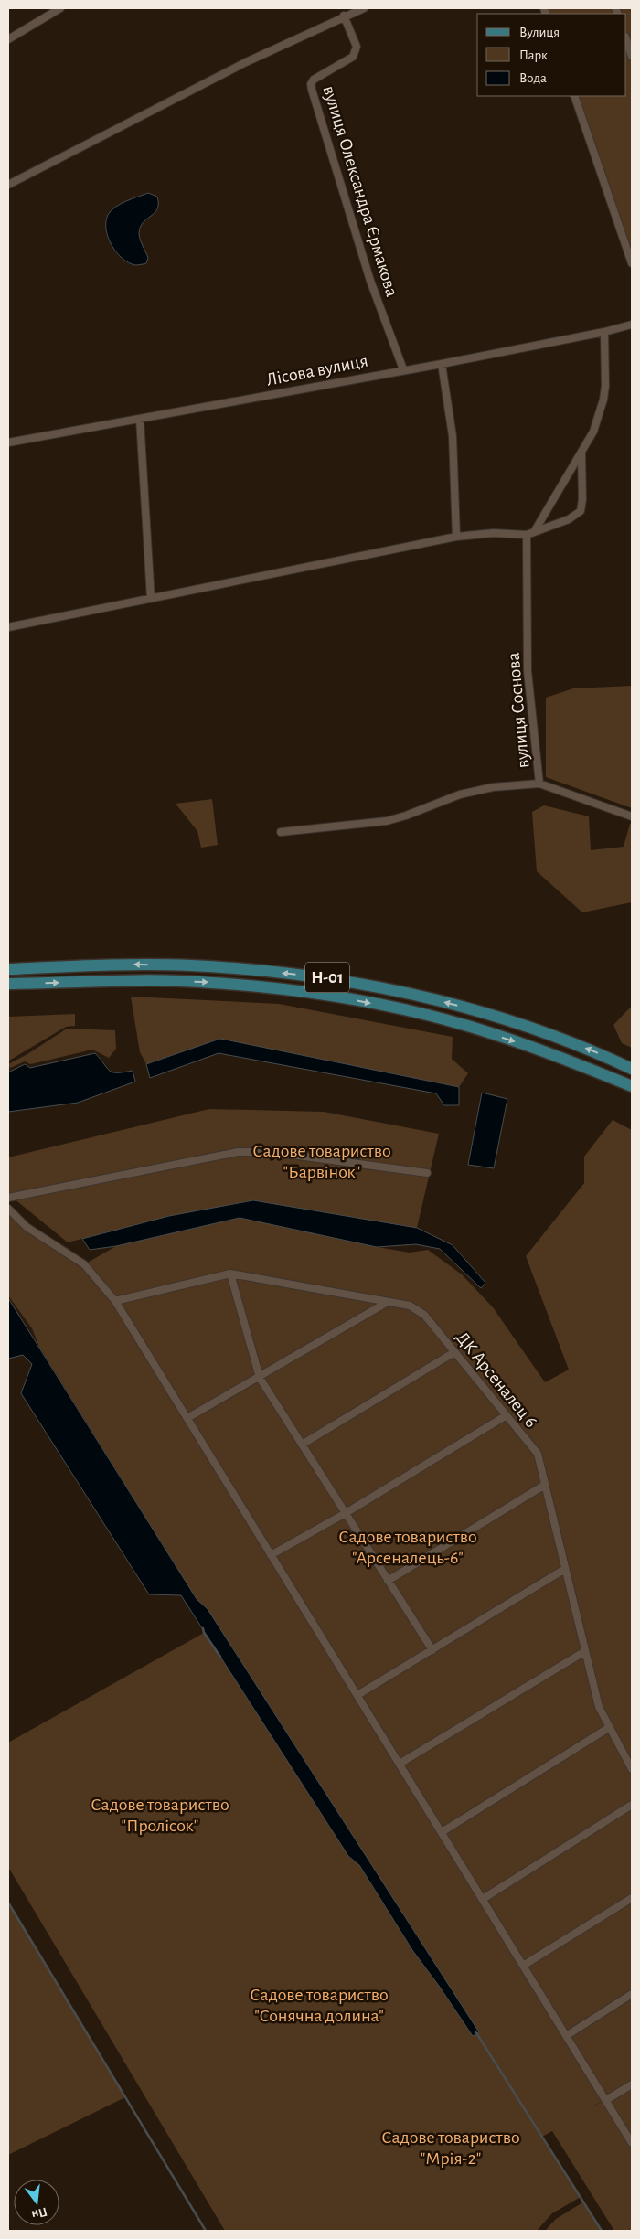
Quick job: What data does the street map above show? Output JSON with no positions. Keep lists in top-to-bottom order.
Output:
{
  "streets": {
    "main road": ["Н-01"],
    "street": [
      "вулиця Олександра Єрмакова",
      "Лісова вулиця",
      "вулиця Соснова",
      "ДК Арсеналец 6"
    ]
  },
  "crossings": [
    ["вулиця Олександра Єрмакова", "Лісова вулиця"]
  ],
  "parks": [
    "Садове товариство \"Барвінок\"",
    "Садове товариство \"Арсеналець-6\"",
    "Садове товариство \"Пролісок\"",
    "Садове товариство \"Сонячна долина\"",
    "Садове товариство \"Мрія-2\""
  ],
  "legend": ["Вулиця", "Парк", "Вода"],
  "north": "bottom"
}
